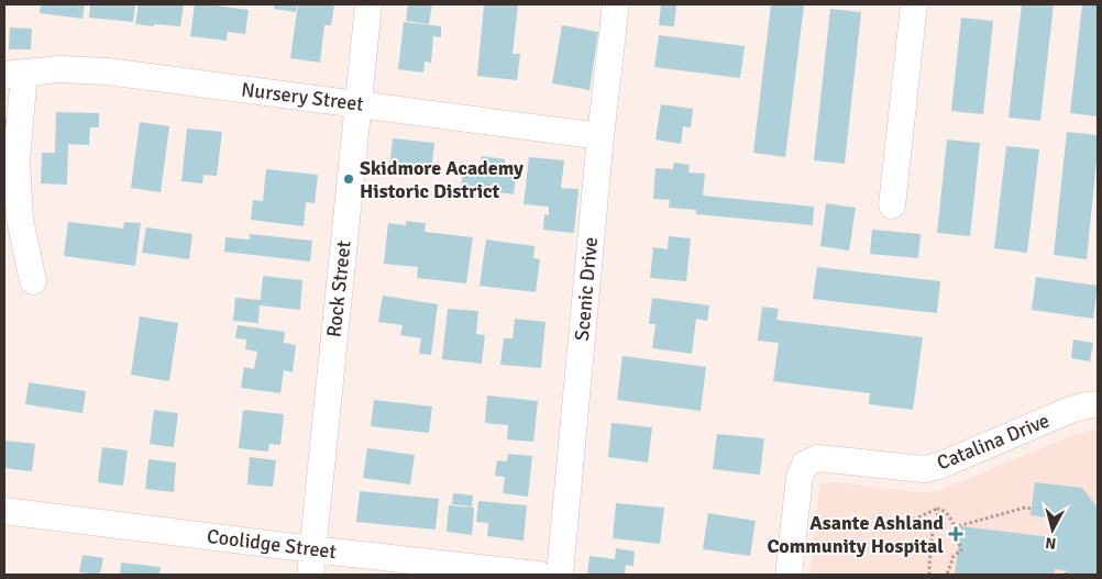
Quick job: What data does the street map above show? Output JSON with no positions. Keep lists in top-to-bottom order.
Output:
{
  "streets": {
    "street": [
      "Nursery Street",
      "Rock Street",
      "Scenic Drive",
      "Catalina Drive",
      "Coolidge Street"
    ]
  },
  "crossings": [
    ["Nursery Street", "Rock Street"],
    ["Nursery Street", "Scenic Drive"],
    ["Rock Street", "Coolidge Street"]
  ],
  "places": {
    "other": ["Skidmore Academy Historic District"],
    "health": ["Asante Ashland Community Hospital"]
  },
  "north": "bottom"
}
